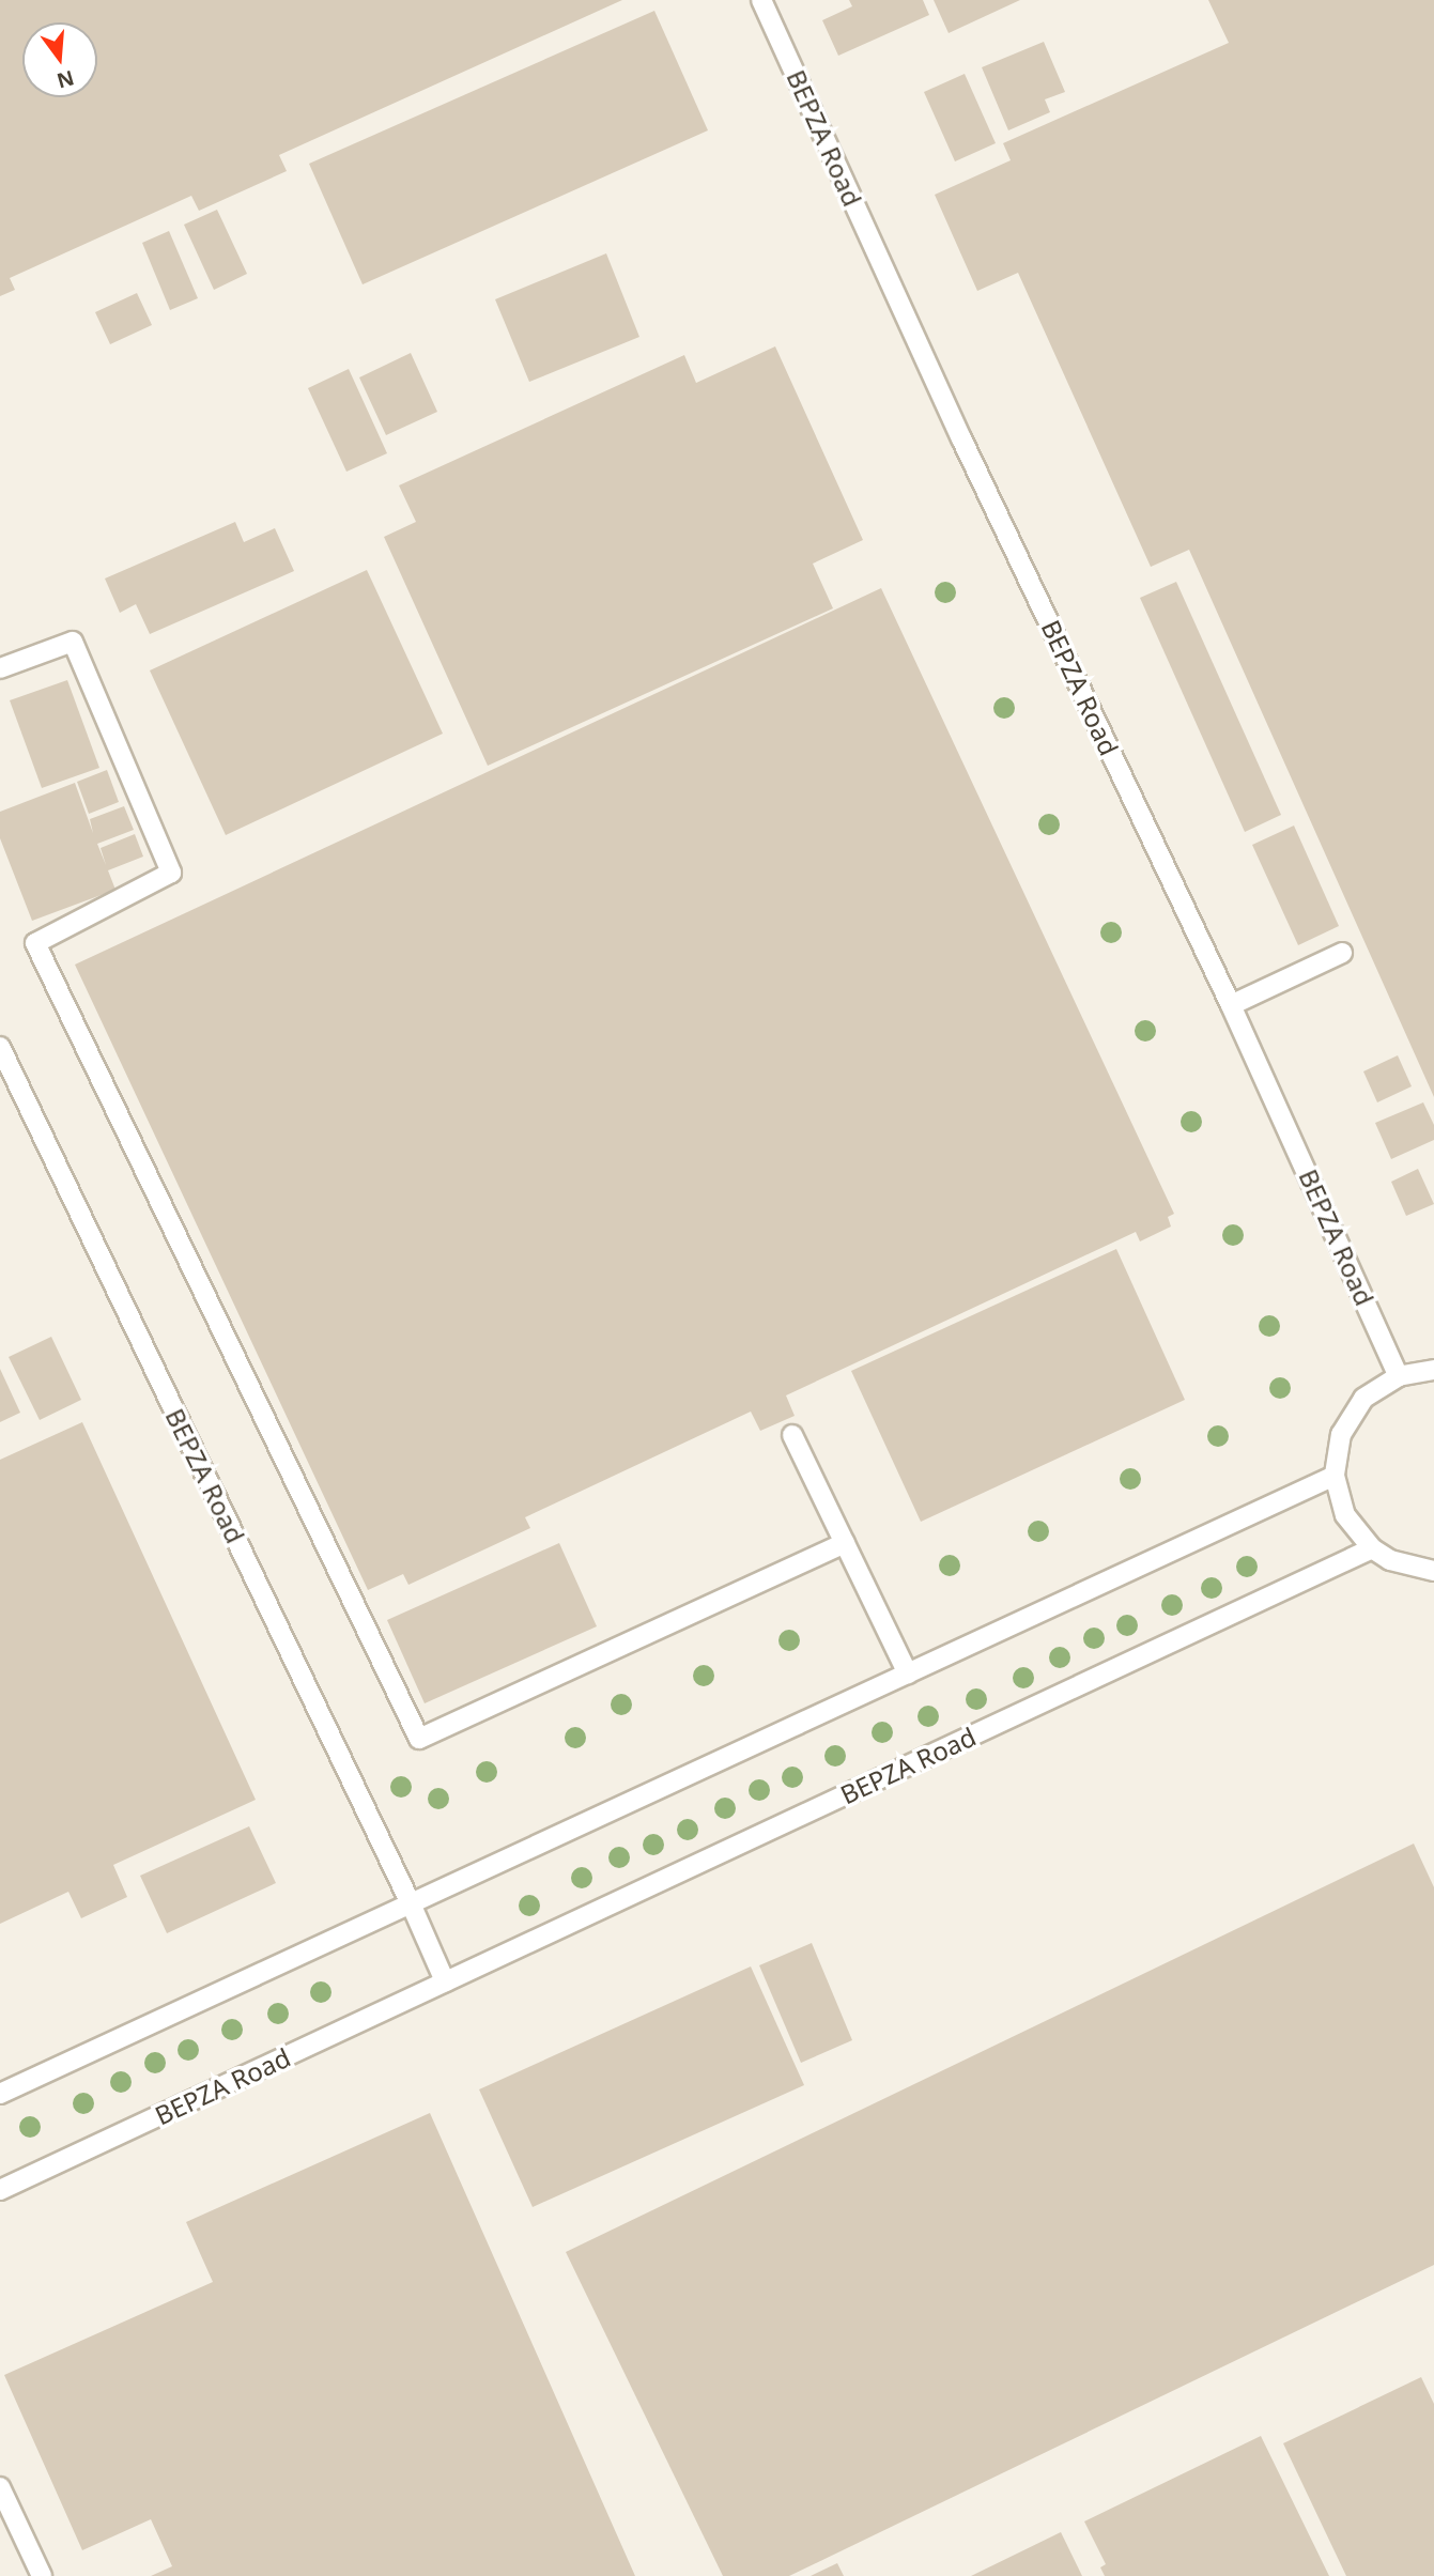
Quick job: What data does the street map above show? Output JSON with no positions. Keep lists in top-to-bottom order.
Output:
{
  "streets": {
    "lane": ["BEPZA Road"]
  },
  "north": "bottom"
}
